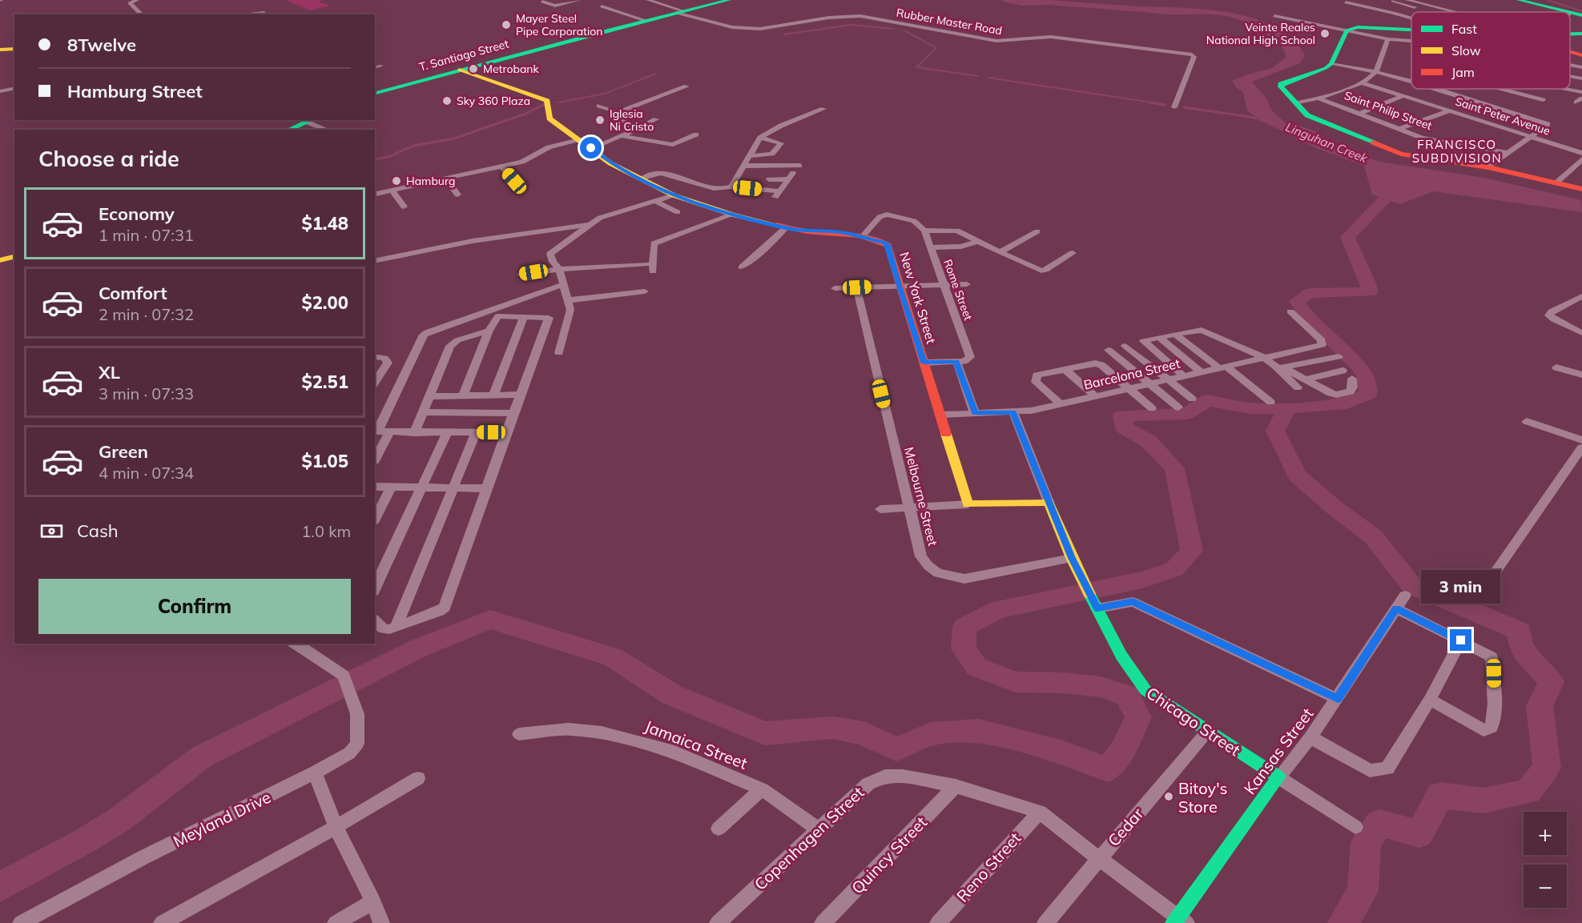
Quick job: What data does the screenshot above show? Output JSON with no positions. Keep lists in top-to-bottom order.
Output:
{
  "streets": {
    "street": [
      "Rubber Master Road",
      "T. Santiago Street",
      "Saint Philip Street",
      "Saint Peter Avenue",
      "Rome Street",
      "New York Street",
      "Barcelona Street",
      "Melbourne Street",
      "Chicago Street",
      "Jamaica Street",
      "Kansas Street",
      "Meyland Drive",
      "Cedar",
      "Copenhagen Street",
      "Quincy Street",
      "Reno Street"
    ]
  },
  "crossings": [
    ["Rubber Master Road", "T. Santiago Street"],
    ["T. Santiago Street", "New York Street"],
    ["Saint Philip Street", "Saint Peter Avenue"],
    ["New York Street", "Barcelona Street"],
    ["Barcelona Street", "Chicago Street"],
    ["Melbourne Street", "Chicago Street"],
    ["Chicago Street", "Kansas Street"],
    ["Chicago Street", "Cedar"],
    ["Jamaica Street", "Copenhagen Street"],
    ["Kansas Street", "Copenhagen Street"],
    ["Cedar", "Copenhagen Street"],
    ["Copenhagen Street", "Quincy Street"],
    ["Copenhagen Street", "Reno Street"]
  ],
  "districts": ["FRANCISCO SUBDIVISION"],
  "water": ["Linguhan Creek"],
  "places": [
    "Mayer Steel Pipe Corporation",
    "Veinte Reales National High School",
    "Metrobank",
    "Sky 360 Plaza",
    "Iglesia Ni Cristo",
    "Hamburg",
    "Bitoy's Store"
  ],
  "legend": ["Fast", "Slow", "Jam"],
  "page": {
    "banner": ["8Twelve", "Hamburg Street"],
    "heading": "Choose a ride",
    "list": [
      {
        "name": "Economy",
        "note": "1 min · 07:31",
        "value": "$1.48"
      },
      {
        "name": "Comfort",
        "note": "2 min · 07:32",
        "value": "$2.00"
      },
      {
        "name": "XL",
        "note": "3 min · 07:33",
        "value": "$2.51"
      },
      {
        "name": "Green",
        "note": "4 min · 07:34",
        "value": "$1.05"
      }
    ],
    "pay": ["Cash", "1.0 km"],
    "buttons": "Confirm",
    "bubble": "3 min",
    "map_buttons": ["+", "−"]
  }
}
